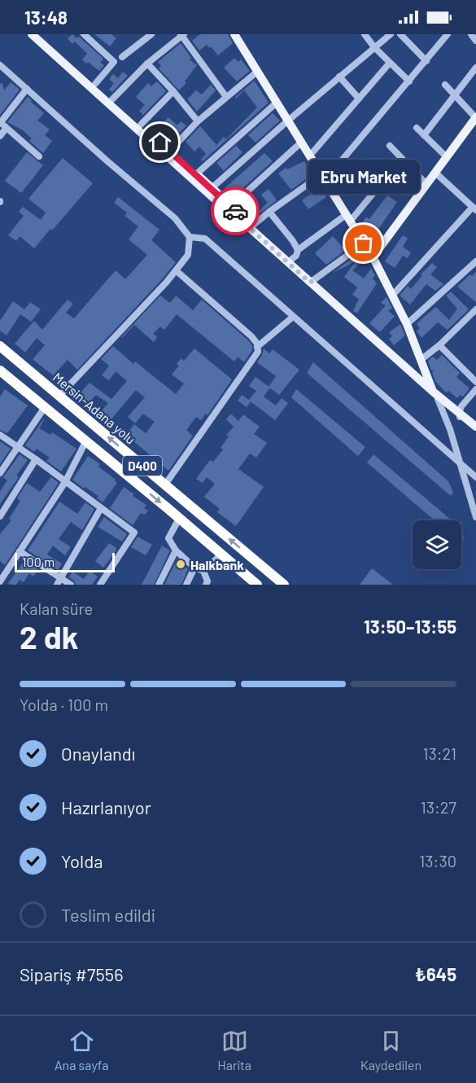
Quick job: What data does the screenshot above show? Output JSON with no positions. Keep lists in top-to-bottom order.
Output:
{
  "streets": {
    "highway": ["Mersin-Adana yolu", "D400"]
  },
  "places": ["Ebru Market", "Halkbank"],
  "scale_bar": "100 m",
  "page": {
    "status": "13:48",
    "bubble": "Ebru Market",
    "scale": "100 m",
    "heading": ["2 dk", "Kalan süre", "13:50–13:55"],
    "panel": ["Sipariş #7556", "₺645"],
    "bar": "Yolda · 100 m",
    "list": [
      ["Onaylandı", "13:21"],
      ["Hazırlanıyor", "13:27"],
      ["Yolda", "13:30"],
      "Teslim edildi"
    ],
    "tabs": ["Ana sayfa", "Harita", "Kaydedilen"]
  }
}
